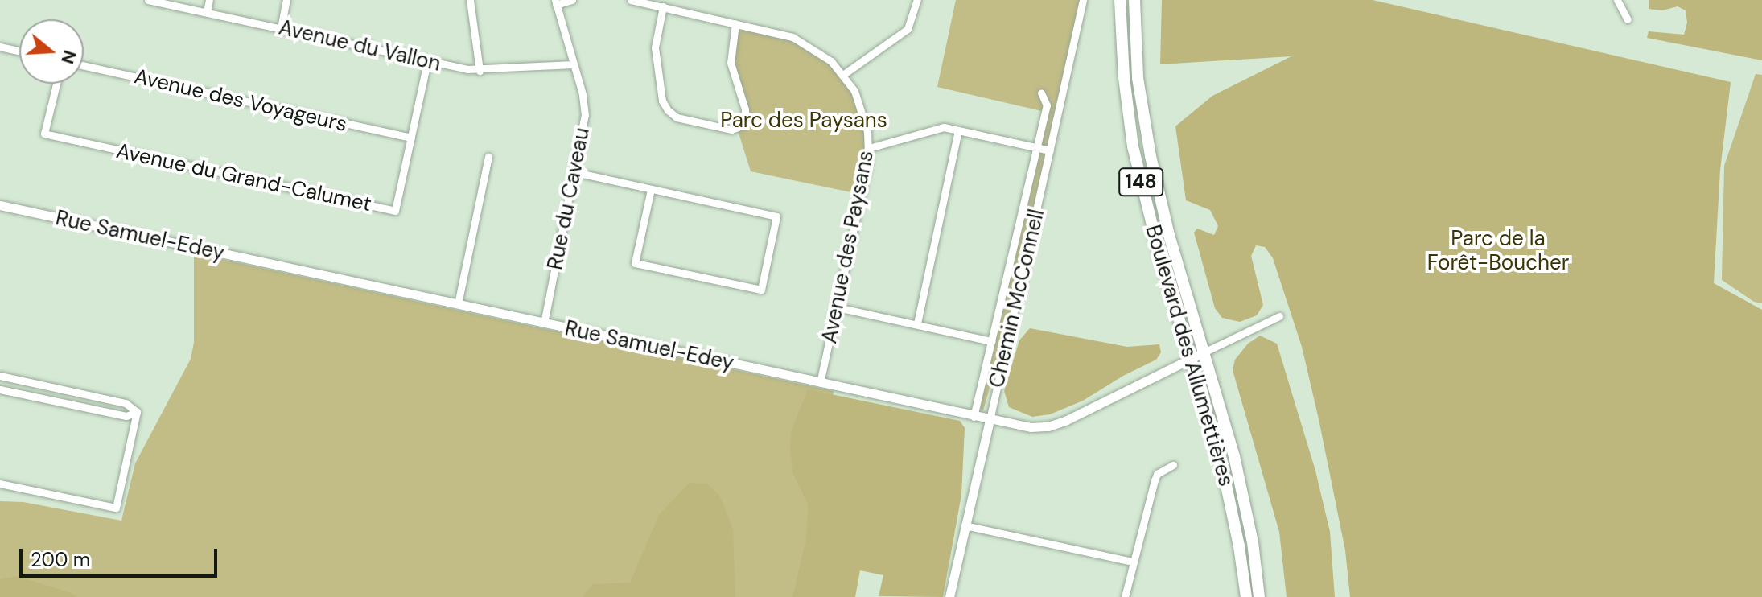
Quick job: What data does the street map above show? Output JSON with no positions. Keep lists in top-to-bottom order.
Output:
{
  "streets": {
    "highway": ["148", "Boulevard des Allumettières"],
    "street": [
      "Avenue du Vallon",
      "Avenue des Voyageurs",
      "Avenue du Grand-Calumet",
      "Rue du Caveau",
      "Rue Samuel-Edey",
      "Avenue des Paysans",
      "Chemin McConnell"
    ]
  },
  "crossings": [
    ["Avenue du Vallon", "Avenue du Grand-Calumet"],
    ["Avenue du Vallon", "Rue du Caveau"],
    ["Avenue des Voyageurs", "Avenue du Grand-Calumet"],
    ["Rue du Caveau", "Rue Samuel-Edey"],
    ["Rue Samuel-Edey", "Avenue des Paysans"],
    ["Rue Samuel-Edey", "Chemin McConnell"],
    ["Rue Samuel-Edey", "Boulevard des Allumettières"]
  ],
  "parks": ["Parc des Paysans", "Parc de la Forêt-Boucher"],
  "scale_bar": "200 m",
  "north": "right"
}
